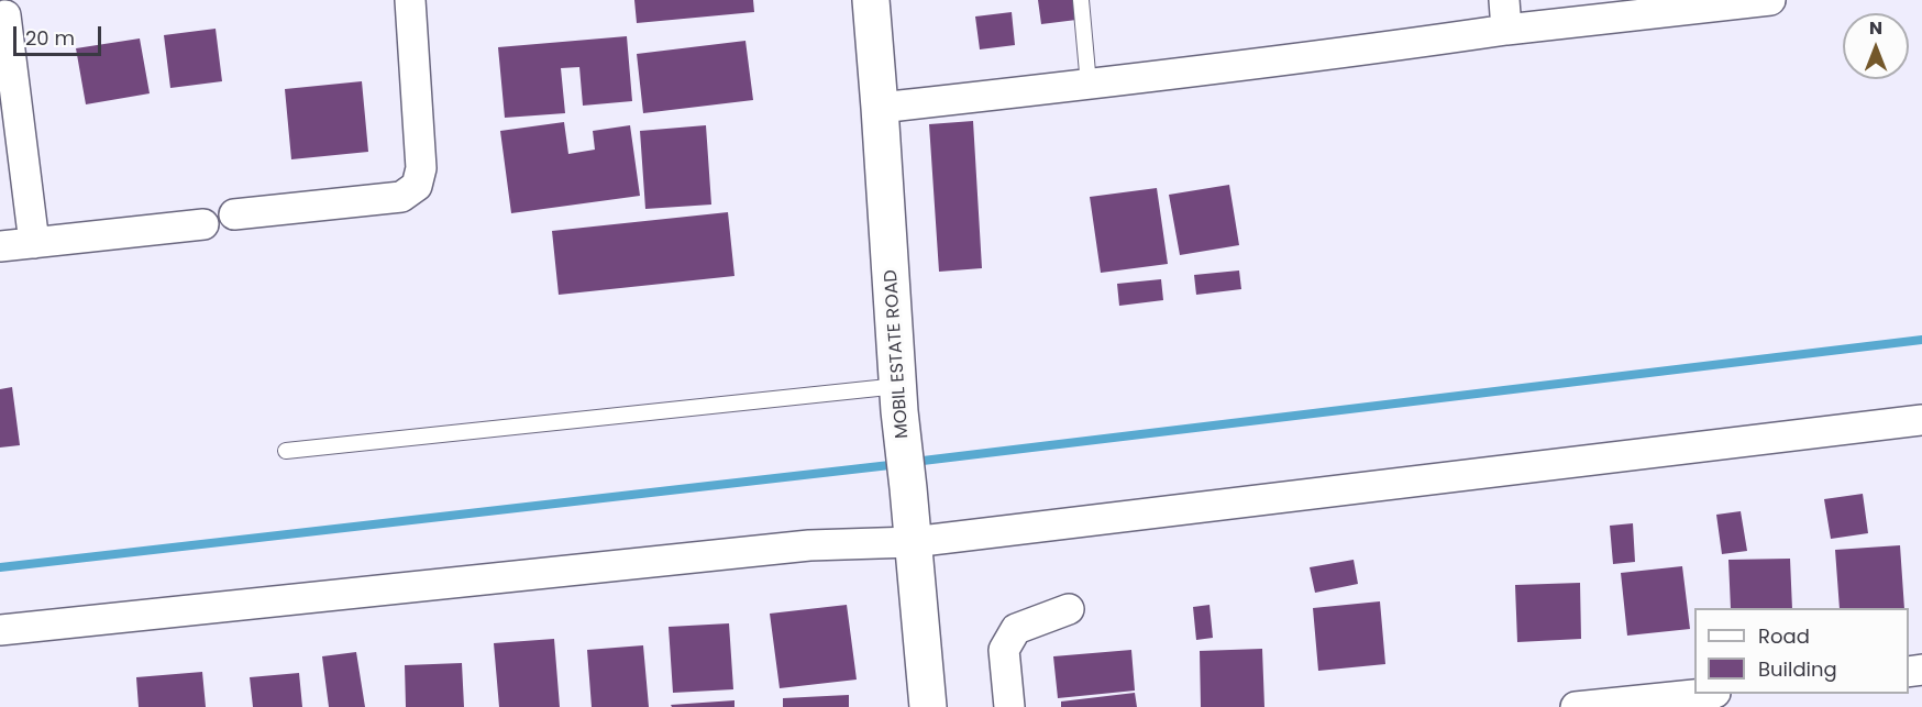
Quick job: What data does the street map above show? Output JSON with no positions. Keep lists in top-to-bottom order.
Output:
{
  "streets": {
    "main road": ["MOBIL ESTATE ROAD"]
  },
  "legend": ["Road", "Building"],
  "scale_bar": "20 m",
  "north": "top"
}
